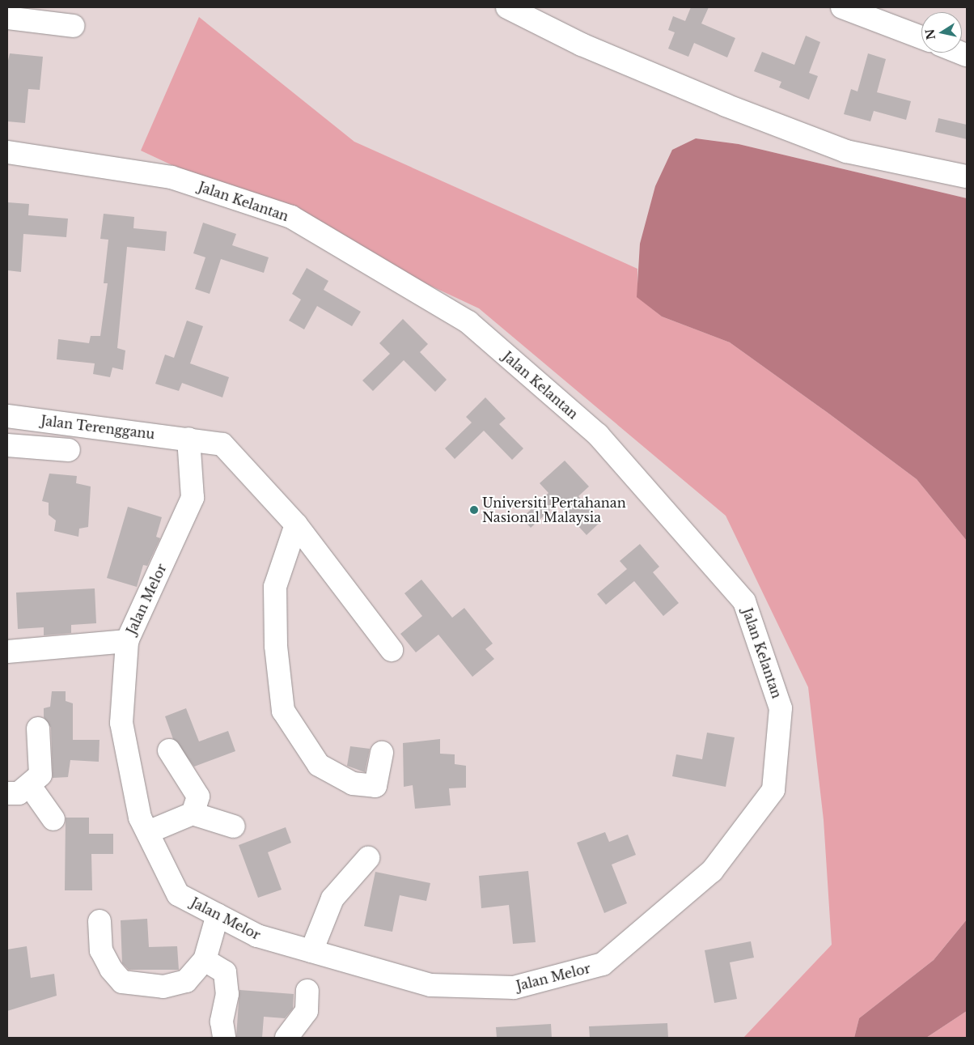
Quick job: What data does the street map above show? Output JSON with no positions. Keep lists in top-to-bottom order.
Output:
{
  "streets": {
    "street": ["Jalan Kelantan", "Jalan Terengganu", "Jalan Melor"]
  },
  "crossings": [
    ["Jalan Kelantan", "Jalan Melor"],
    ["Jalan Terengganu", "Jalan Melor"]
  ],
  "places": ["Universiti Pertahanan Nasional Malaysia"],
  "north": "left"
}
